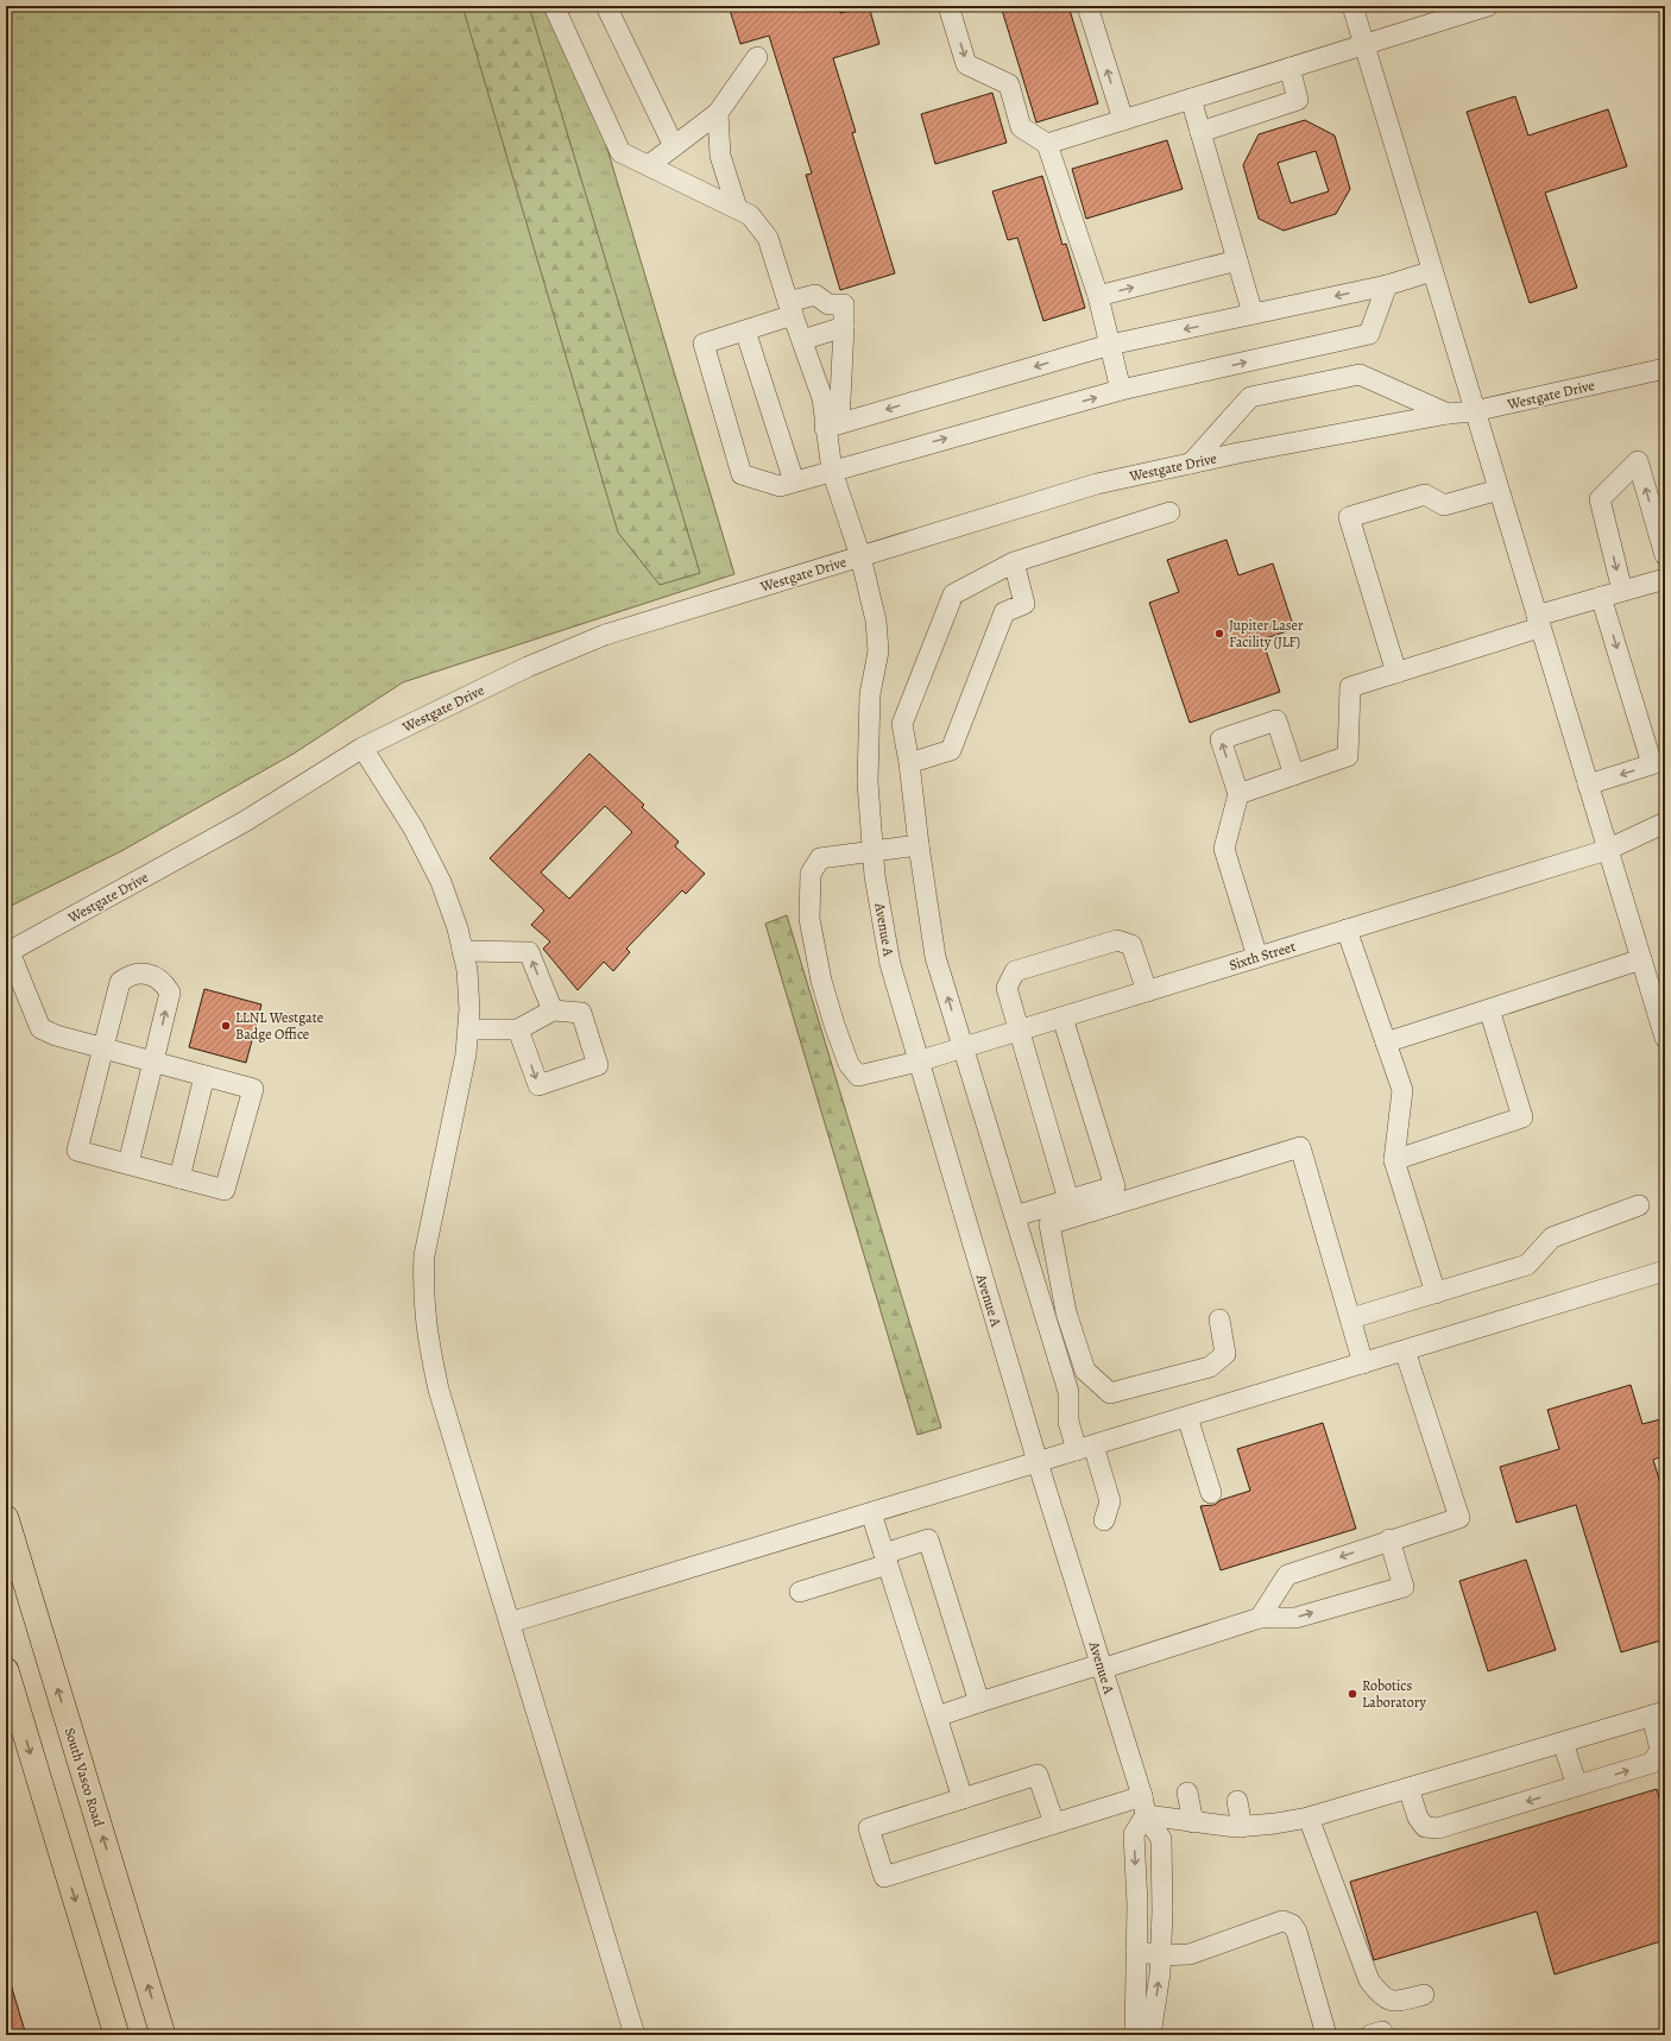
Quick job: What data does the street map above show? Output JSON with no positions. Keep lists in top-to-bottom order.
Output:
{
  "streets": {
    "main road": ["South Vasco Road"],
    "street": ["Westgate Drive", "Avenue A", "Sixth Street"]
  },
  "crossings": [
    ["Westgate Drive", "Avenue A"],
    ["Avenue A", "Sixth Street"]
  ],
  "places": ["Jupiter Laser Facility (JLF)", "LLNL Westgate Badge Office", "Robotics Laboratory"]
}
